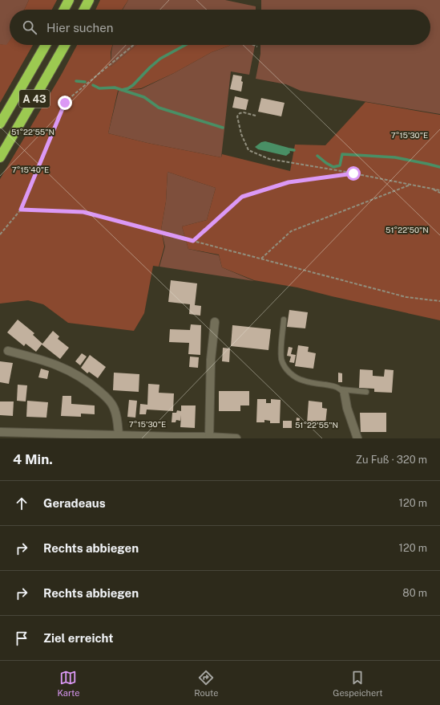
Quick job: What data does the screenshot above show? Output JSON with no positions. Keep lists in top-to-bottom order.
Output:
{
  "streets": {
    "highway": ["A 43"]
  },
  "page": {
    "search": "Hier suchen",
    "heading": ["4 Min.", "Zu Fuß · 320 m"],
    "list": [
      ["Geradeaus", "120 m"],
      ["Rechts abbiegen", "120 m"],
      ["Rechts abbiegen", "80 m"],
      "Ziel erreicht"
    ],
    "nav": ["Karte", "Route", "Gespeichert"]
  },
  "coordinates": [
    "51°22'55\"N",
    "7°15'30\"E",
    "7°15'40\"E",
    "51°22'50\"N"
  ]
}
